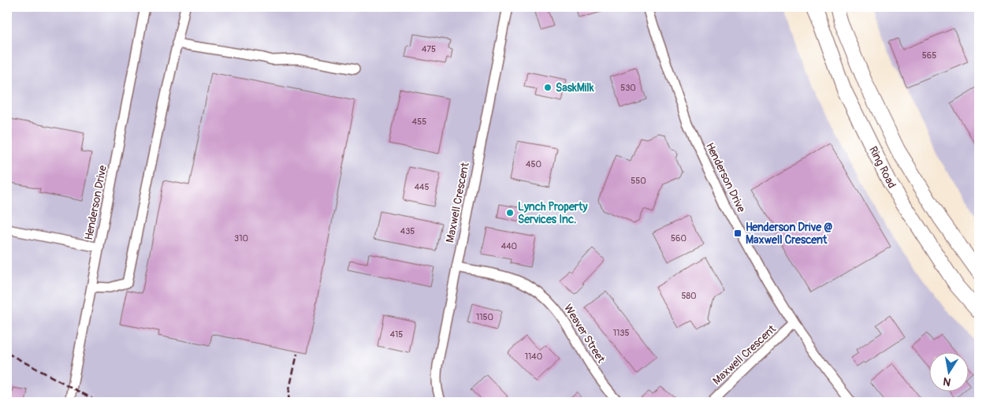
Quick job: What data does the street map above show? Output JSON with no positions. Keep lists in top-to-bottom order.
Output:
{
  "streets": {
    "highway": ["Ring Road"],
    "street": ["Henderson Drive", "Maxwell Crescent", "Weaver Street"]
  },
  "crossings": [
    ["Henderson Drive", "Maxwell Crescent"],
    ["Maxwell Crescent", "Weaver Street"]
  ],
  "places": {
    "other": ["SaskMilk", "Lynch Property Services Inc."],
    "transit": ["Henderson Drive @ Maxwell Crescent"]
  },
  "house_numbers": [
    "475",
    "565",
    "530",
    "455",
    "450",
    "550",
    "445",
    "435",
    "310",
    "560",
    "440",
    "580",
    "1150",
    "1135",
    "415",
    "1140"
  ],
  "north": "bottom"
}
